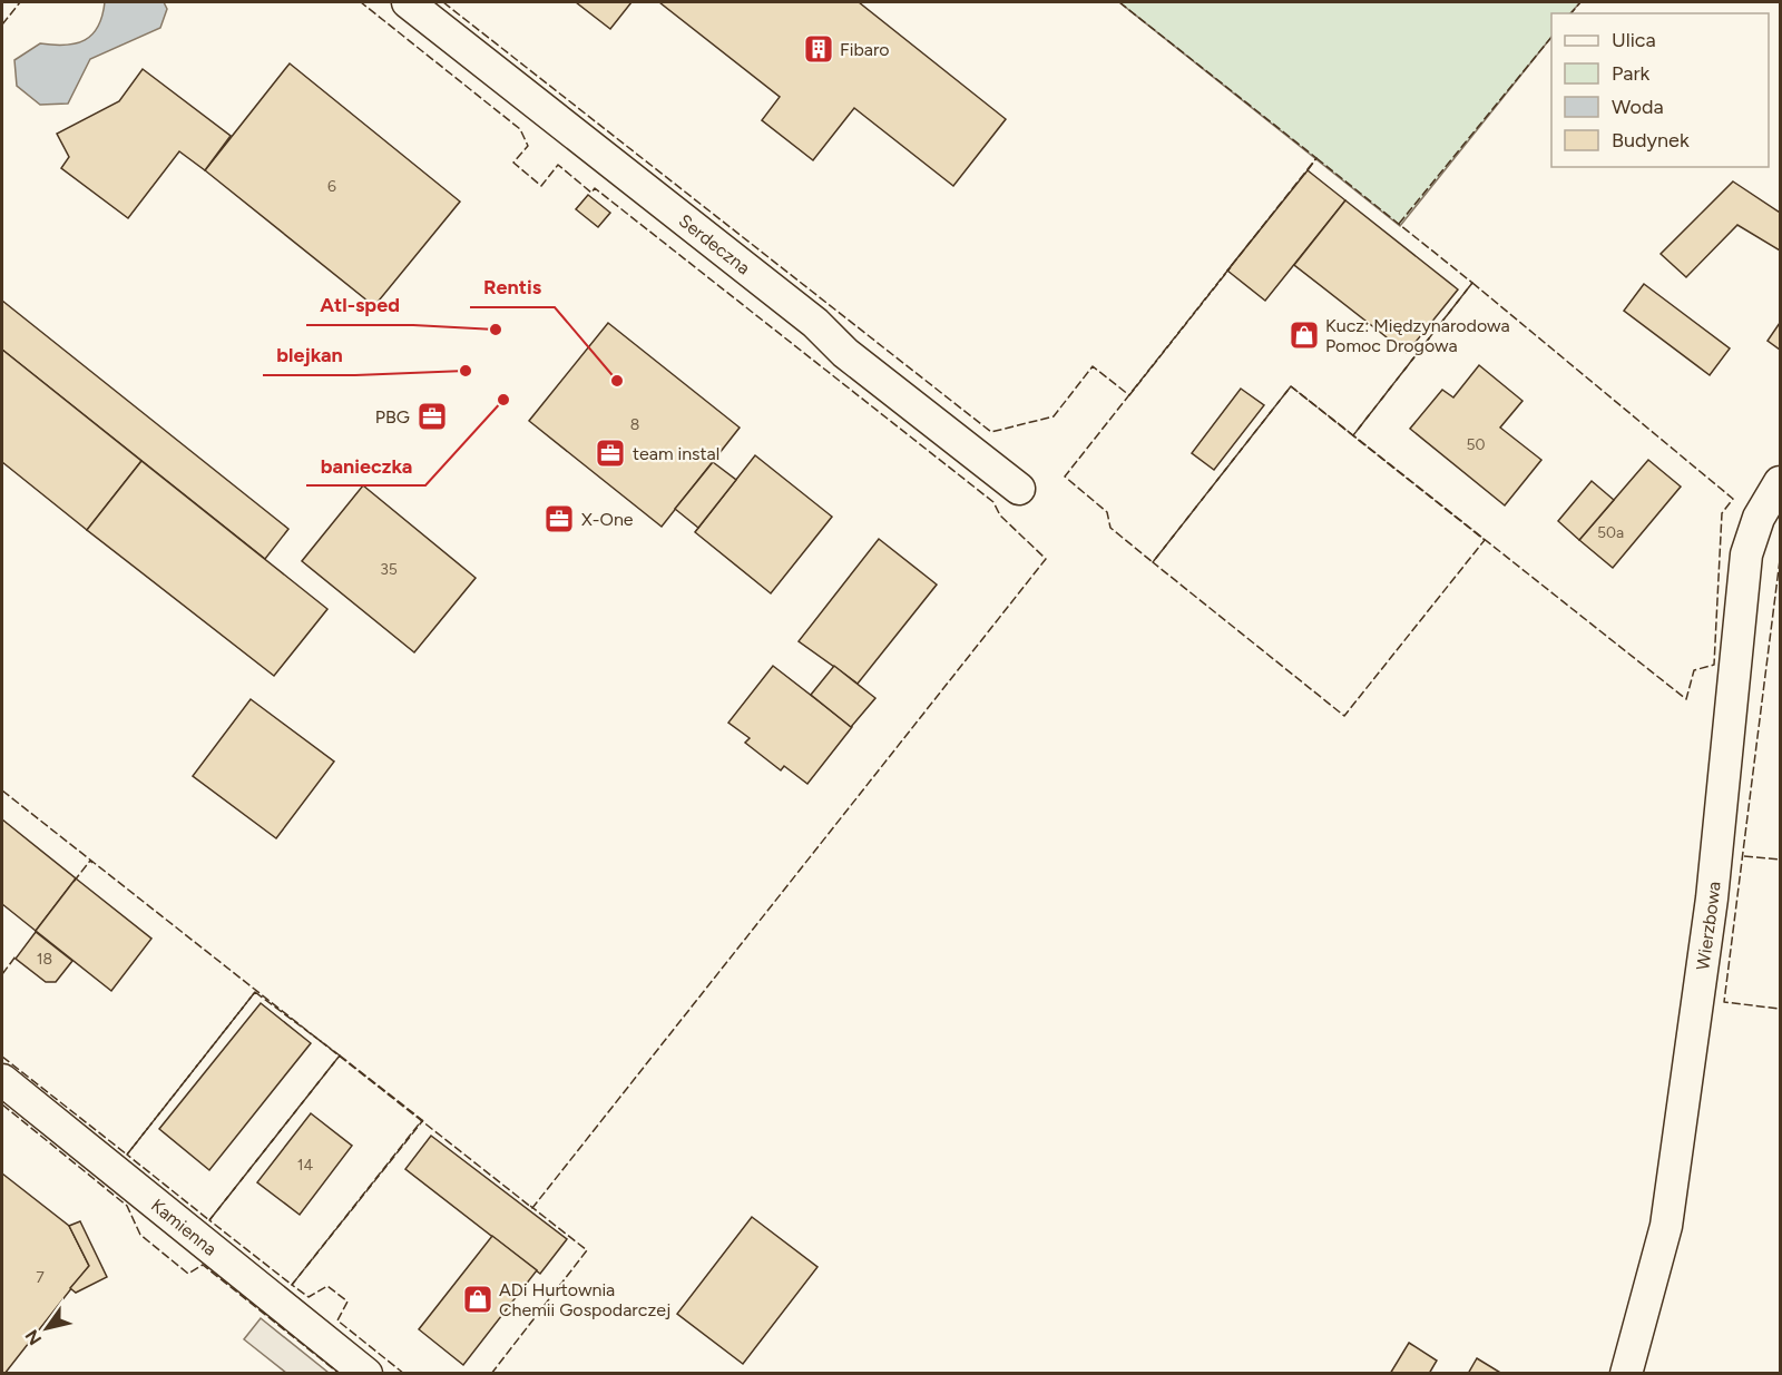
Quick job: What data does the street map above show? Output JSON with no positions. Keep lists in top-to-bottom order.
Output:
{
  "streets": {
    "street": ["Serdeczna", "Wierzbowa", "Kamienna"]
  },
  "places": {
    "building": ["Fibaro"],
    "other": [
      "Atl-sped",
      "blejkan",
      "Rentis",
      "banieczka"
    ],
    "shop": ["Kucz: Międzynarodowa Pomoc Drogowa", "ADi Hurtownia Chemii Gospodarczej"],
    "office": ["PBG", "team instal", "X-One"]
  },
  "house_numbers": [
    "6",
    "8",
    "50",
    "50a",
    "35",
    "18",
    "14",
    "7"
  ],
  "legend": [
    "Ulica",
    "Park",
    "Woda",
    "Budynek"
  ],
  "north": "bottom left"
}
